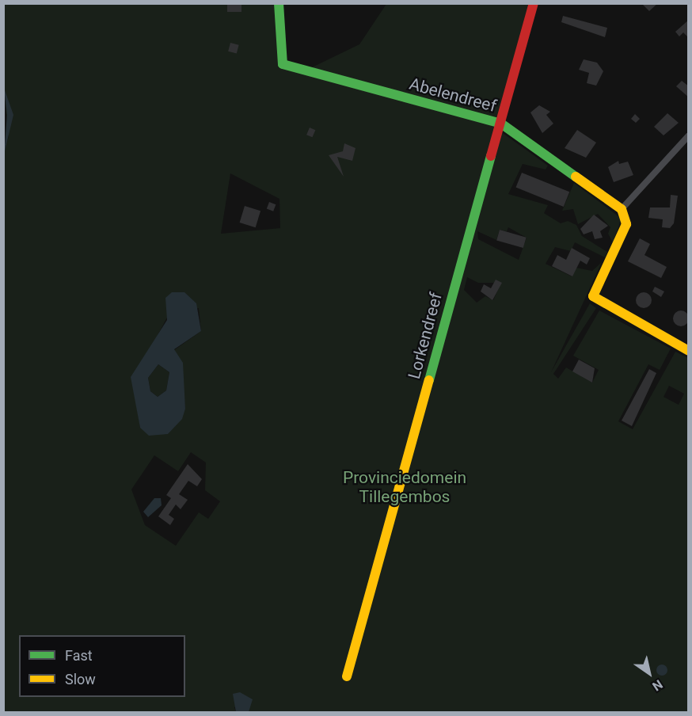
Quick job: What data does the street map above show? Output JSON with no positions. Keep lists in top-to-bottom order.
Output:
{
  "streets": {
    "street": ["Abelendreef", "Lorkendreef"]
  },
  "crossings": [
    ["Abelendreef", "Lorkendreef"]
  ],
  "parks": ["Provinciedomein Tillegembos"],
  "legend": ["Fast", "Slow"],
  "north": "bottom right"
}
